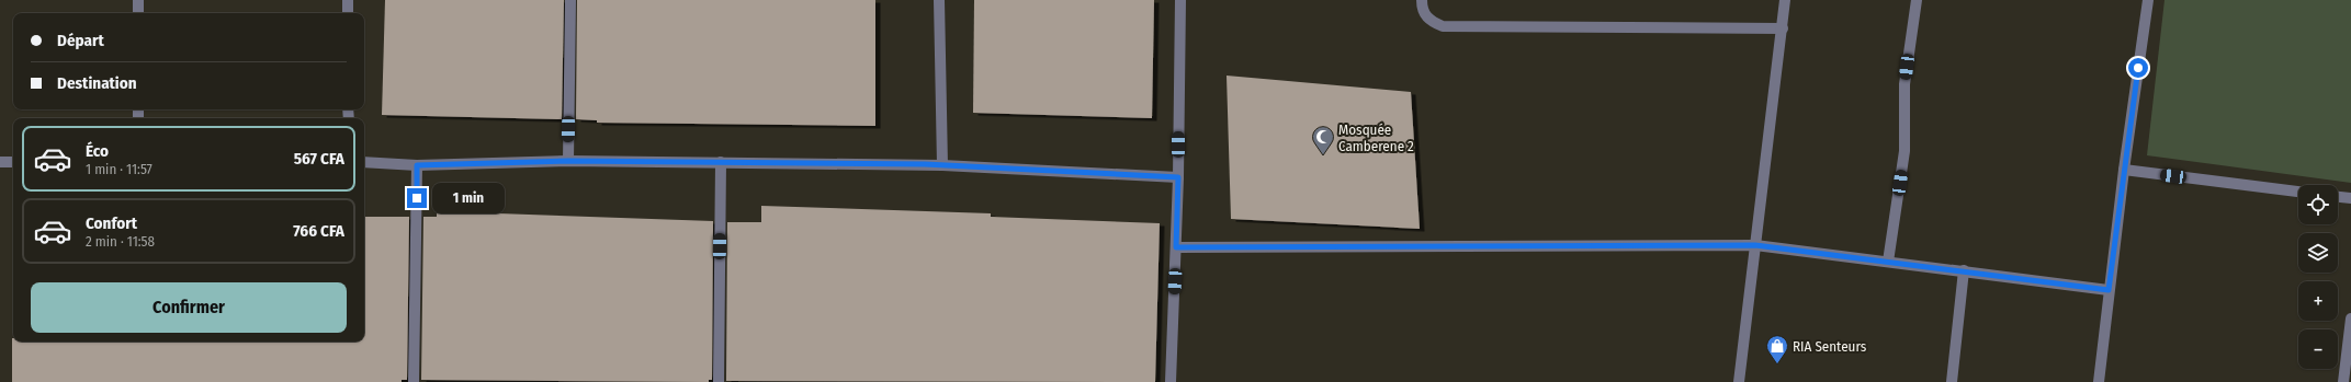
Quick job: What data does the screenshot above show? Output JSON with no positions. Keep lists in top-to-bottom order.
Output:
{
  "places": {
    "mosque": ["Mosquée Camberene 2"],
    "shop": ["RIA Senteurs"]
  },
  "page": {
    "banner": ["Départ", "Destination"],
    "list": [
      {
        "name": "Éco",
        "note": "1 min · 11:57",
        "value": "567 CFA"
      },
      {
        "name": "Confort",
        "note": "2 min · 11:58",
        "value": "766 CFA"
      }
    ],
    "bubble": "1 min",
    "map_buttons": ["+", "−"],
    "buttons": "Confirmer"
  }
}
